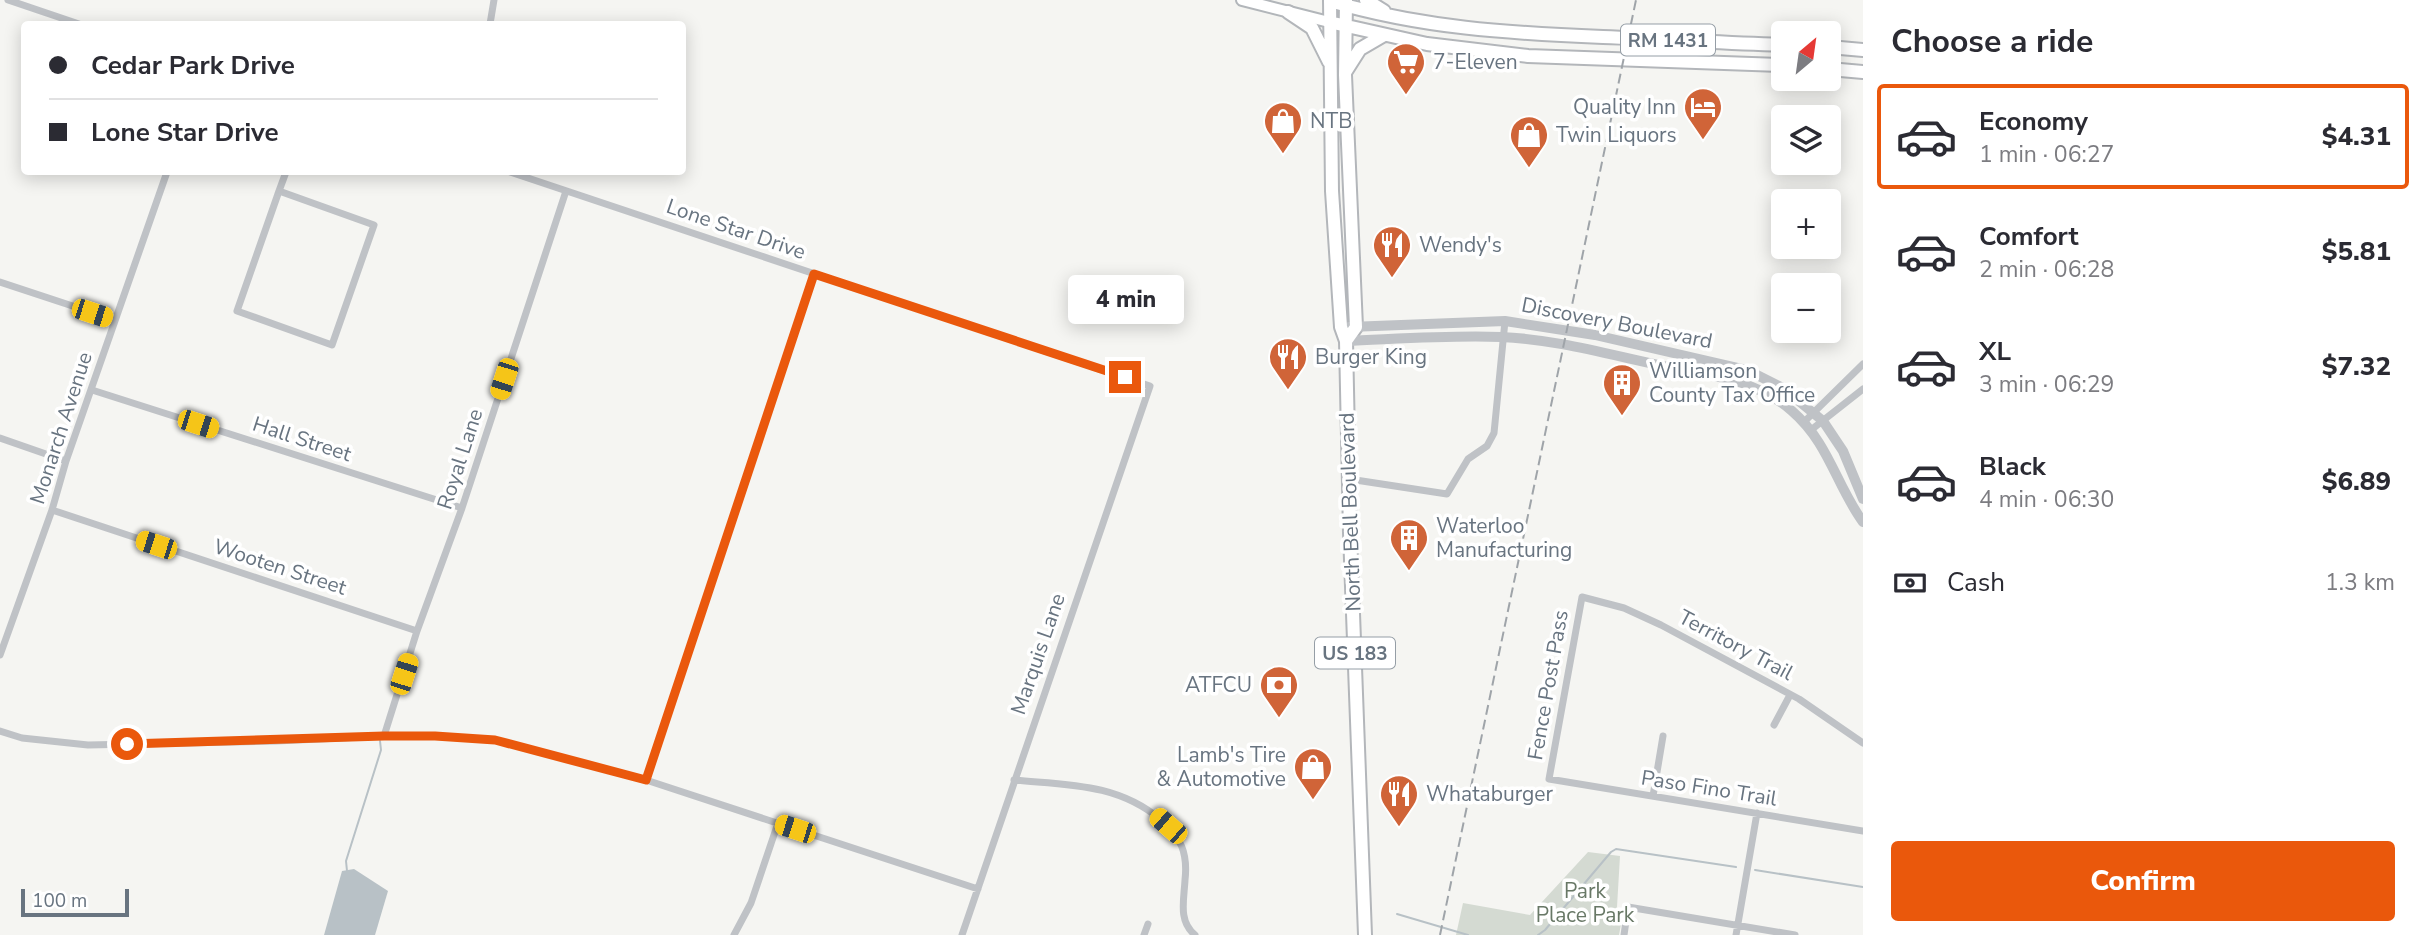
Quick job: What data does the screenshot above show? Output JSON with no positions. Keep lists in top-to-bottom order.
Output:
{
  "streets": {
    "main road": ["RM 1431", "North Bell Boulevard", "US 183"],
    "street": [
      "Lone Star Drive",
      "Discovery Boulevard",
      "Monarch Avenue",
      "Hall Street",
      "Royal Lane",
      "Wooten Street",
      "Territory Trail",
      "Marquis Lane",
      "Fence Post Pass",
      "Paso Fino Trail"
    ]
  },
  "crossings": [
    ["RM 1431", "North Bell Boulevard"],
    ["Lone Star Drive", "Royal Lane"],
    ["Lone Star Drive", "Marquis Lane"],
    ["Discovery Boulevard", "North Bell Boulevard"],
    ["Monarch Avenue", "Hall Street"],
    ["Monarch Avenue", "Wooten Street"],
    ["Hall Street", "Royal Lane"],
    ["Royal Lane", "Wooten Street"],
    ["Territory Trail", "Fence Post Pass"],
    ["Fence Post Pass", "Paso Fino Trail"]
  ],
  "parks": ["Park Place Park"],
  "places": {
    "supermarket": ["7-Eleven"],
    "hotel": ["Quality Inn"],
    "shop": ["NTB", "Twin Liquors", "Lamb's Tire & Automotive"],
    "restaurant": ["Wendy's", "Burger King", "Whataburger"],
    "building": ["Williamson County Tax Office", "Waterloo Manufacturing"],
    "bank": ["ATFCU"]
  },
  "scale_bar": "100 m",
  "north": "top right",
  "page": {
    "heading": "Choose a ride",
    "map_buttons": ["+", "−"],
    "banner": ["Cedar Park Drive", "Lone Star Drive"],
    "list": [
      {
        "name": "Economy",
        "note": "1 min · 06:27",
        "value": "$4.31"
      },
      {
        "name": "Comfort",
        "note": "2 min · 06:28",
        "value": "$5.81"
      },
      {
        "name": "XL",
        "note": "3 min · 06:29",
        "value": "$7.32"
      },
      {
        "name": "Black",
        "note": "4 min · 06:30",
        "value": "$6.89"
      }
    ],
    "bubble": "4 min",
    "pay": ["Cash", "1.3 km"],
    "buttons": "Confirm",
    "scale": "100 m"
  }
}
